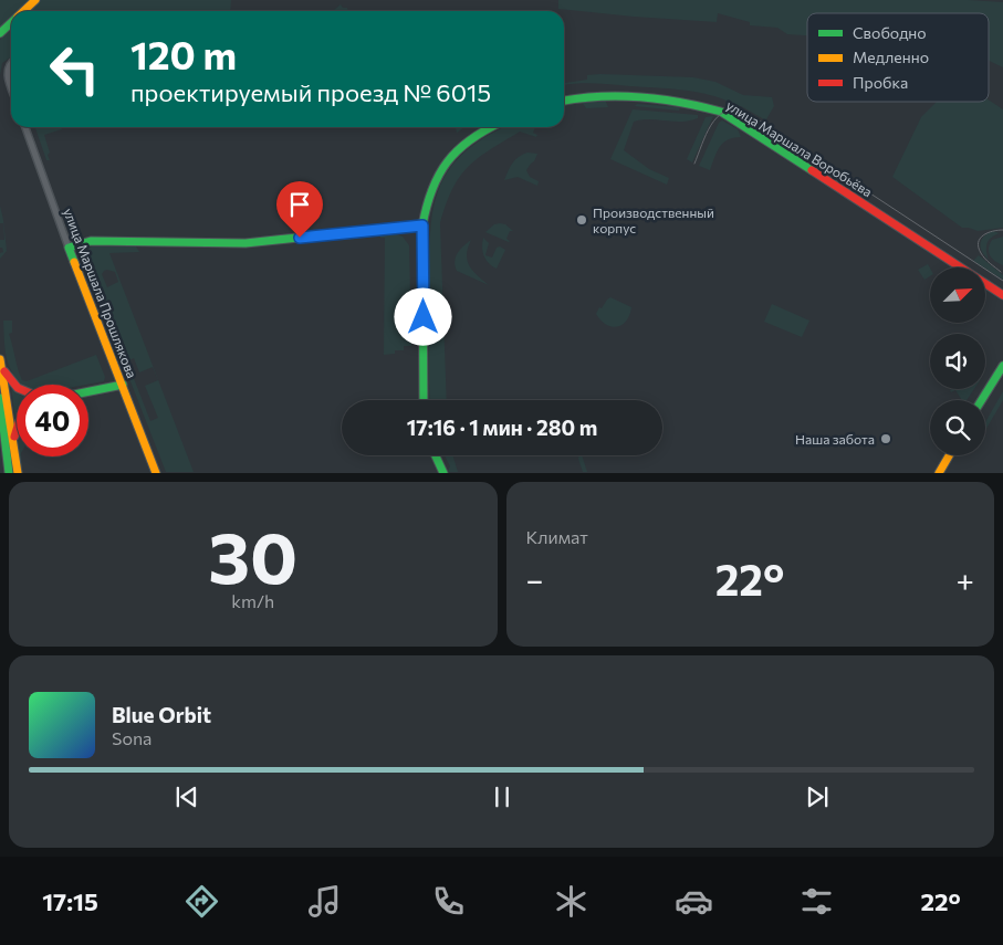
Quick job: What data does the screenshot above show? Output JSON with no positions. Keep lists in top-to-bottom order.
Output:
{
  "streets": {
    "street": ["улица Маршала Воробьёва", "улица Маршала Прошлякова"]
  },
  "places": ["Производственный корпус", "Наша забота"],
  "legend": ["Свободно", "Медленно", "Пробка"],
  "north": "top right",
  "page": {
    "turn": ["120 m", "проектируемый проезд № 6015"],
    "limit": "40",
    "trip": "17:16 · 1 мин · 280 m",
    "tile": [
      ["30", "km/h"],
      "Климат"
    ],
    "heat": ["−", "22°", "+"],
    "song": ["Blue Orbit", "Sona"],
    "tabs": ["17:15", "22°"]
  }
}
